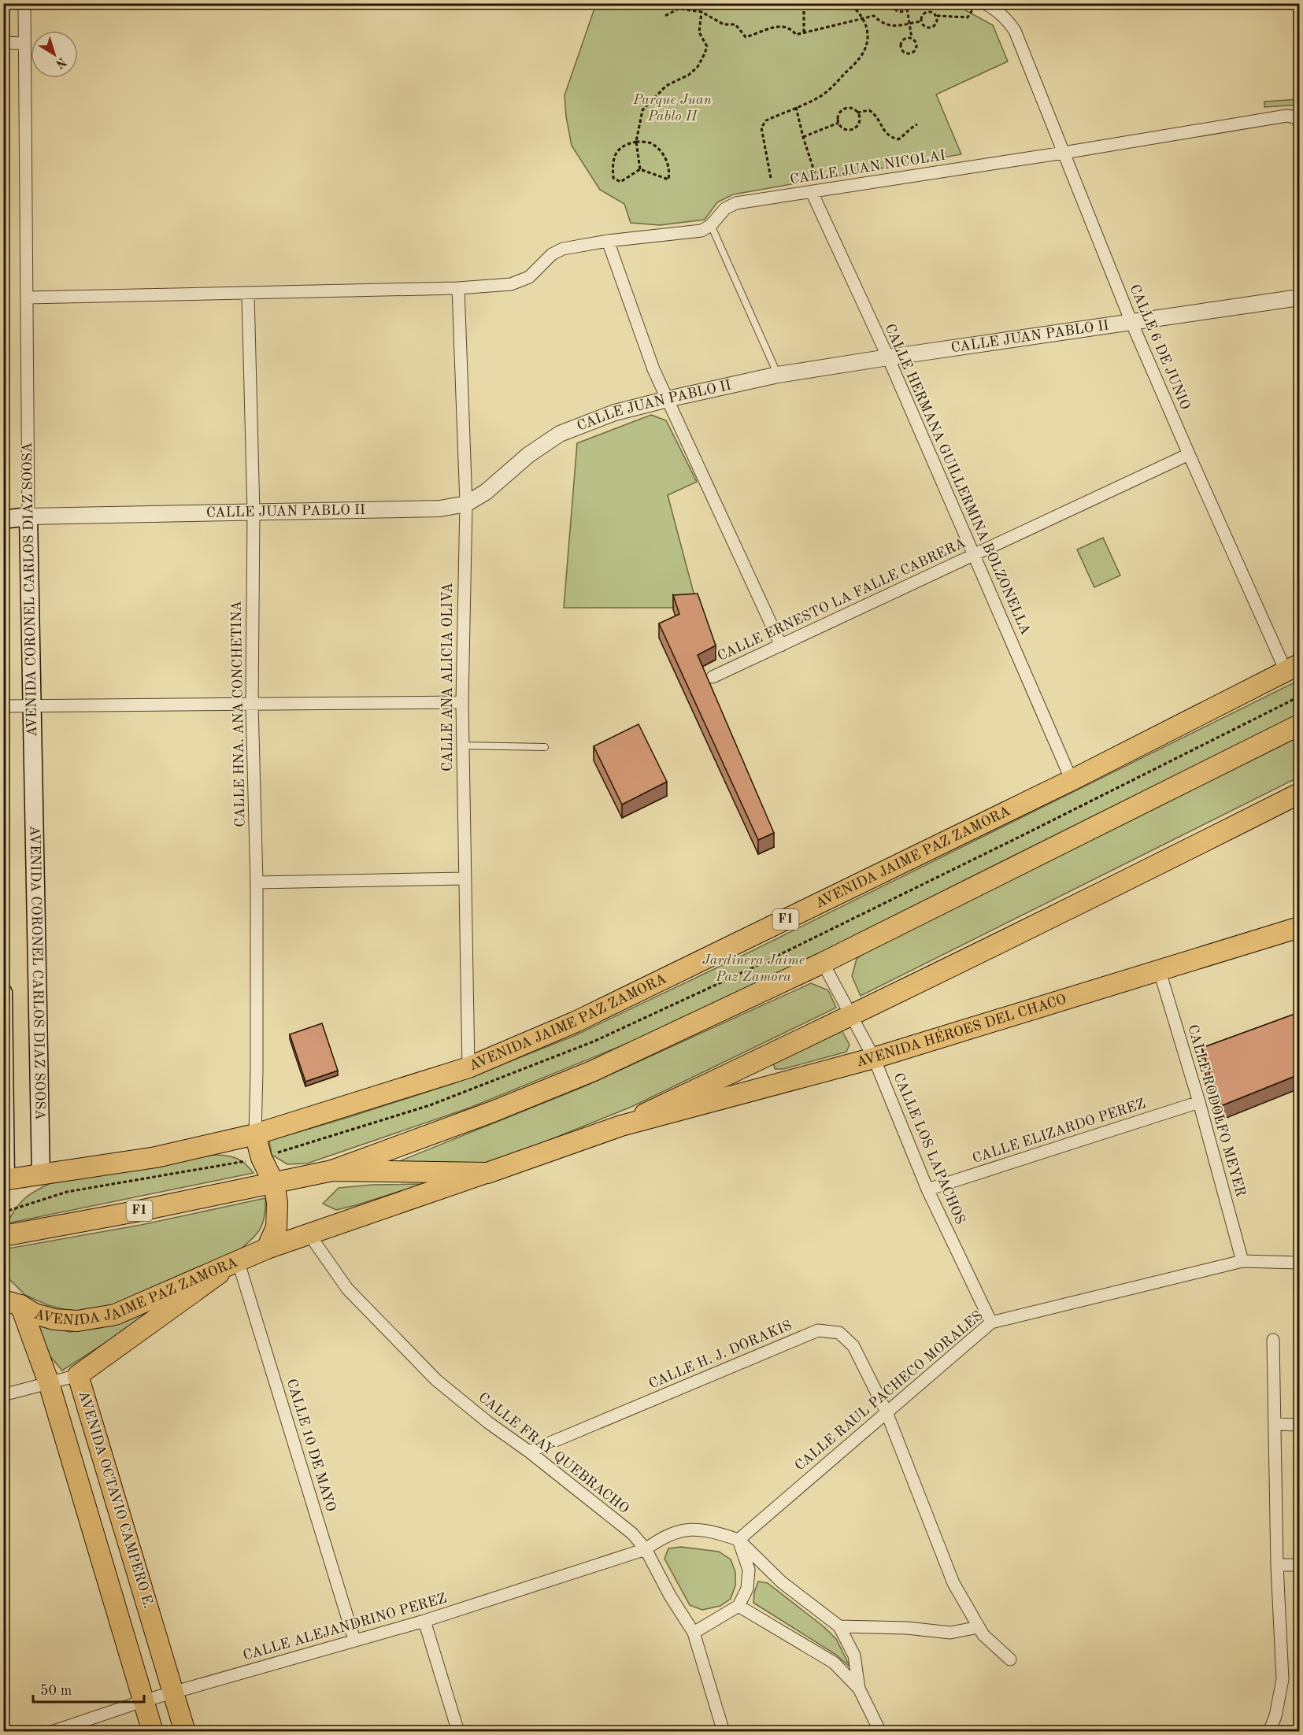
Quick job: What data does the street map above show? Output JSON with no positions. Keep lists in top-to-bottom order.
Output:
{
  "streets": {
    "main road": [
      "AVENIDA CORONEL CARLOS DIAZ SOOSA",
      "AVENIDA JAIME PAZ ZAMORA",
      "F1",
      "AVENIDA HÉROES DEL CHACO",
      "AVENIDA OCTAVIO CAMPERO E."
    ],
    "street": [
      "CALLE JUAN NICOLAI",
      "CALLE JUAN PABLO II",
      "CALLE 6 DE JUNIO",
      "CALLE HERMANA GUILLERMINA BOLZONELLA",
      "CALLE ERNESTO LA FALLE CABRERA",
      "CALLE ANA ALICIA OLIVA",
      "CALLE HNA. ANA CONCHETINA",
      "CALLE RODOLFO MEYER",
      "CALLE ELIZARDO PEREZ",
      "CALLE LOS LAPACHOS",
      "CALLE H. J. DORAKIS",
      "CALLE RAUL PACHECO MORALES",
      "CALLE 10 DE MAYO",
      "CALLE FRAY QUEBRACHO",
      "CALLE ALEJANDRINO PEREZ"
    ]
  },
  "crossings": [
    ["CALLE JUAN NICOLAI", "CALLE 6 DE JUNIO"],
    ["CALLE JUAN NICOLAI", "CALLE HERMANA GUILLERMINA BOLZONELLA"],
    ["CALLE JUAN PABLO II", "CALLE 6 DE JUNIO"],
    ["CALLE JUAN PABLO II", "CALLE HERMANA GUILLERMINA BOLZONELLA"],
    ["CALLE JUAN PABLO II", "AVENIDA CORONEL CARLOS DIAZ SOOSA"],
    ["CALLE JUAN PABLO II", "CALLE ANA ALICIA OLIVA"],
    ["CALLE JUAN PABLO II", "CALLE HNA. ANA CONCHETINA"],
    ["CALLE 6 DE JUNIO", "CALLE ERNESTO LA FALLE CABRERA"],
    ["CALLE 6 DE JUNIO", "AVENIDA JAIME PAZ ZAMORA"],
    ["CALLE HERMANA GUILLERMINA BOLZONELLA", "CALLE ERNESTO LA FALLE CABRERA"],
    ["CALLE HERMANA GUILLERMINA BOLZONELLA", "AVENIDA JAIME PAZ ZAMORA"],
    ["AVENIDA CORONEL CARLOS DIAZ SOOSA", "AVENIDA JAIME PAZ ZAMORA"],
    ["CALLE ANA ALICIA OLIVA", "AVENIDA JAIME PAZ ZAMORA"],
    ["CALLE HNA. ANA CONCHETINA", "AVENIDA JAIME PAZ ZAMORA"],
    ["AVENIDA JAIME PAZ ZAMORA", "F1"],
    ["AVENIDA JAIME PAZ ZAMORA", "AVENIDA HÉROES DEL CHACO"],
    ["AVENIDA JAIME PAZ ZAMORA", "CALLE LOS LAPACHOS"],
    ["AVENIDA JAIME PAZ ZAMORA", "CALLE 10 DE MAYO"],
    ["AVENIDA JAIME PAZ ZAMORA", "CALLE FRAY QUEBRACHO"],
    ["AVENIDA JAIME PAZ ZAMORA", "AVENIDA OCTAVIO CAMPERO E."],
    ["AVENIDA HÉROES DEL CHACO", "CALLE RODOLFO MEYER"],
    ["AVENIDA HÉROES DEL CHACO", "CALLE LOS LAPACHOS"],
    ["CALLE RODOLFO MEYER", "CALLE ELIZARDO PEREZ"],
    ["CALLE RODOLFO MEYER", "CALLE RAUL PACHECO MORALES"],
    ["CALLE ELIZARDO PEREZ", "CALLE LOS LAPACHOS"],
    ["CALLE LOS LAPACHOS", "CALLE RAUL PACHECO MORALES"],
    ["CALLE H. J. DORAKIS", "CALLE RAUL PACHECO MORALES"],
    ["CALLE H. J. DORAKIS", "CALLE FRAY QUEBRACHO"],
    ["CALLE RAUL PACHECO MORALES", "CALLE FRAY QUEBRACHO"],
    ["CALLE RAUL PACHECO MORALES", "CALLE ALEJANDRINO PEREZ"],
    ["CALLE 10 DE MAYO", "AVENIDA OCTAVIO CAMPERO E."],
    ["CALLE 10 DE MAYO", "CALLE ALEJANDRINO PEREZ"],
    ["CALLE FRAY QUEBRACHO", "CALLE ALEJANDRINO PEREZ"],
    ["AVENIDA OCTAVIO CAMPERO E.", "CALLE ALEJANDRINO PEREZ"]
  ],
  "parks": ["Parque Juan Pablo II", "Jardinera Jaime Paz Zamora"],
  "scale_bar": "50 m",
  "north": "bottom right"
}
